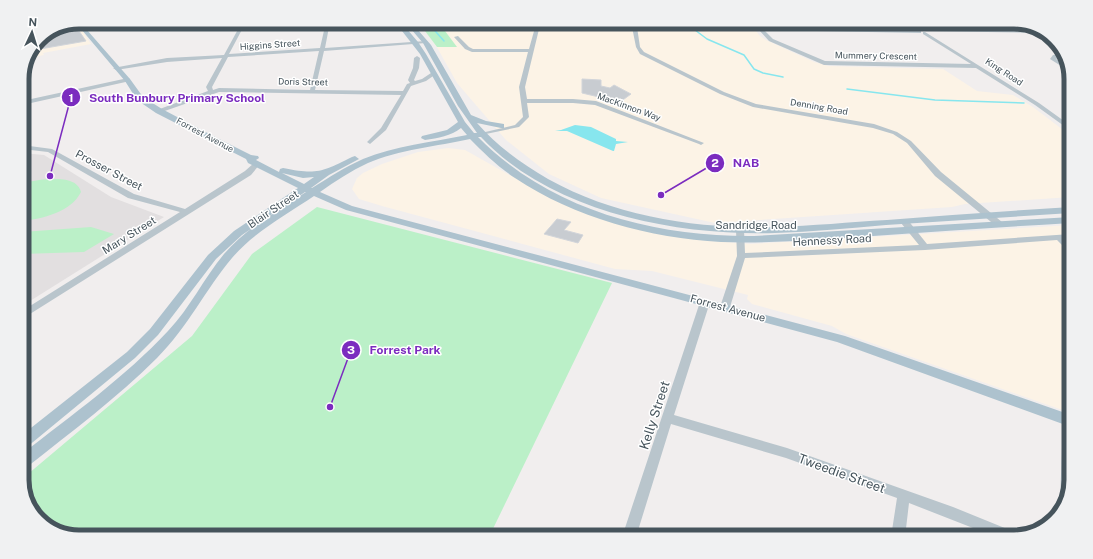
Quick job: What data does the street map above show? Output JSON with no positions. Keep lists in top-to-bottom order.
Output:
{
  "streets": {
    "main road": ["Forrest Avenue", "Blair Street", "Sandridge Road"],
    "street": [
      "Higgins Street",
      "Mummery Crescent",
      "King Road",
      "Doris Street",
      "MacKinnon Way",
      "Denning Road",
      "Prosser Street",
      "Mary Street",
      "Hennessy Road",
      "Kelly Street",
      "Tweedie Street"
    ]
  },
  "crossings": [
    ["Higgins Street", "Forrest Avenue"],
    ["Mummery Crescent", "King Road"],
    ["Doris Street", "Forrest Avenue"],
    ["Denning Road", "Sandridge Road"],
    ["Forrest Avenue", "Blair Street"],
    ["Forrest Avenue", "Mary Street"],
    ["Forrest Avenue", "Kelly Street"],
    ["Prosser Street", "Mary Street"],
    ["Blair Street", "Sandridge Road"],
    ["Kelly Street", "Tweedie Street"]
  ],
  "places": ["South Bunbury Primary School", "NAB", "Forrest Park"],
  "north": "top"
}
